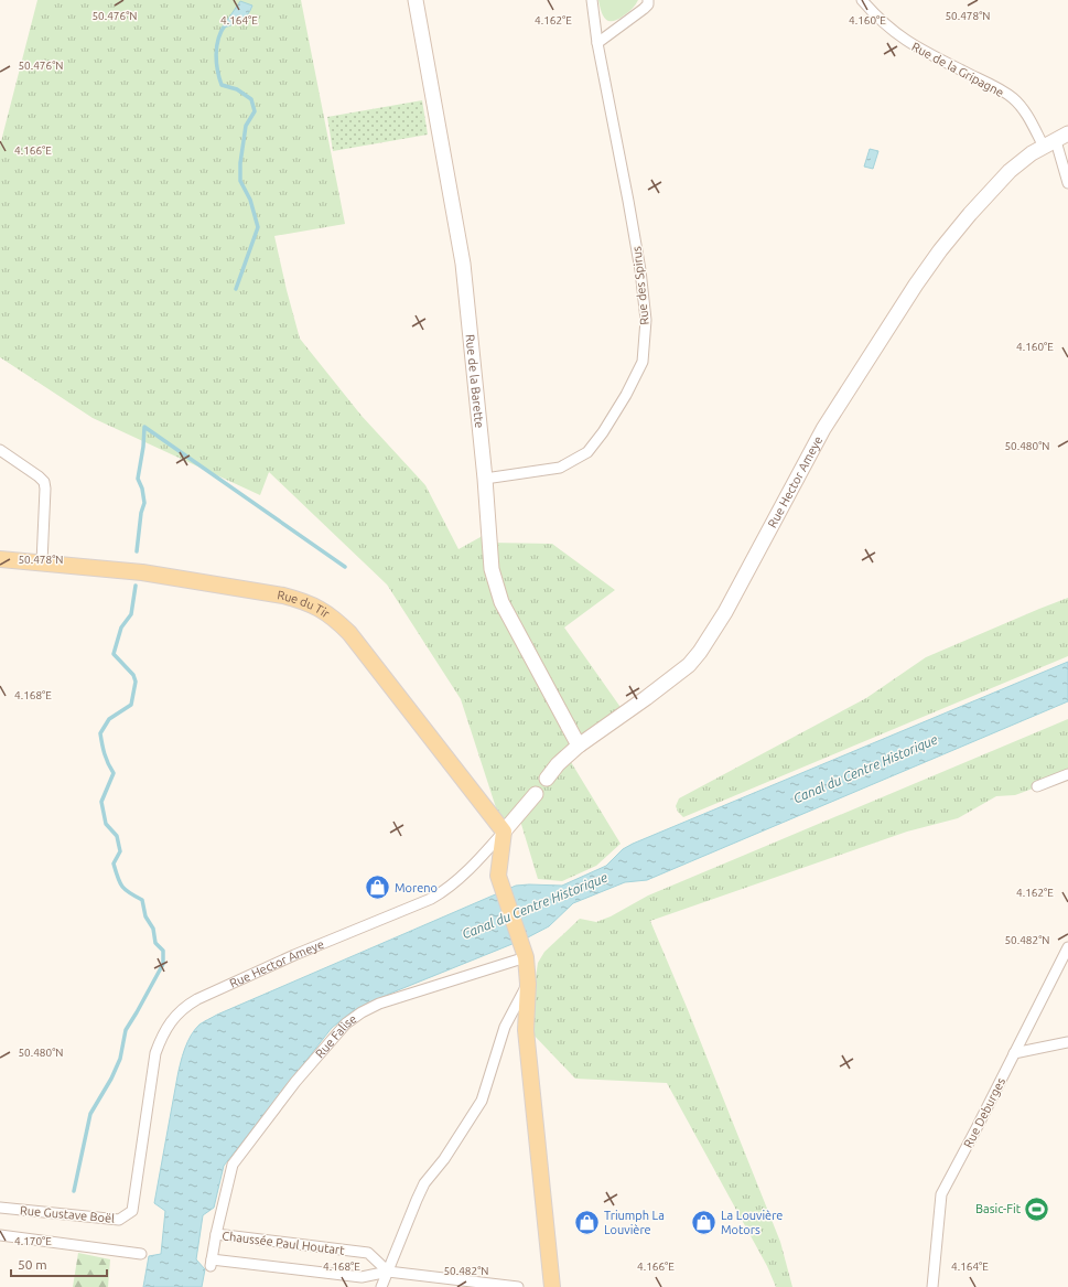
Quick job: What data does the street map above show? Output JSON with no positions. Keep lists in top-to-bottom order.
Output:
{
  "streets": {
    "main road": ["Rue du Tir"],
    "street": [
      "Rue de la Gripagne",
      "Rue des Spirus",
      "Rue de la Barette",
      "Rue Hector Ameye",
      "Rue Falise",
      "Rue Deburges",
      "Rue Gustave Boël",
      "Chaussée Paul Houtart"
    ]
  },
  "crossings": [
    ["Rue de la Gripagne", "Rue Hector Ameye"],
    ["Rue des Spirus", "Rue de la Barette"],
    ["Rue de la Barette", "Rue Hector Ameye"],
    ["Rue Hector Ameye", "Rue du Tir"],
    ["Rue Hector Ameye", "Rue Gustave Boël"],
    ["Rue Falise", "Chaussée Paul Houtart"]
  ],
  "water": ["Canal du Centre Historique"],
  "places": {
    "shop": ["Moreno", "Triumph La Louvière", "La Louvière Motors"],
    "sports": ["Basic-Fit"]
  },
  "scale_bar": "50 m",
  "coordinates": [
    "50.476°N",
    "50.478°N",
    "4.164°E",
    "4.162°E",
    "4.160°E",
    "4.166°E",
    "50.480°N",
    "4.168°E",
    "50.482°N",
    "4.170°E"
  ]
}
